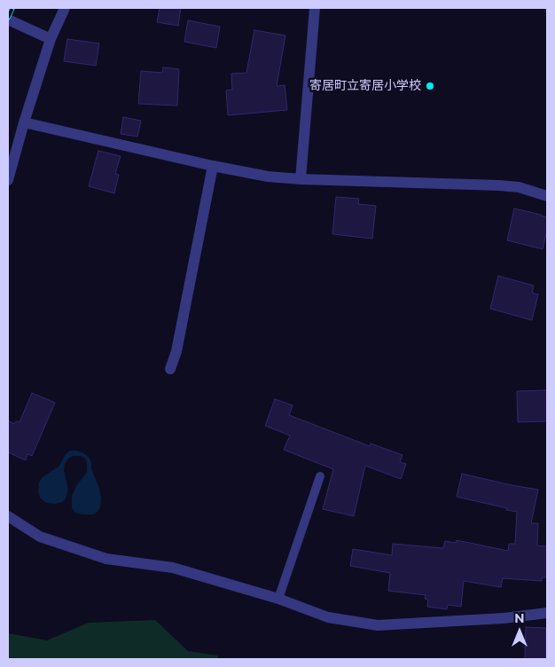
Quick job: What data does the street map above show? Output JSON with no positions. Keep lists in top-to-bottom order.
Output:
{
  "places": ["寄居町立寄居小学校"],
  "north": "top"
}
